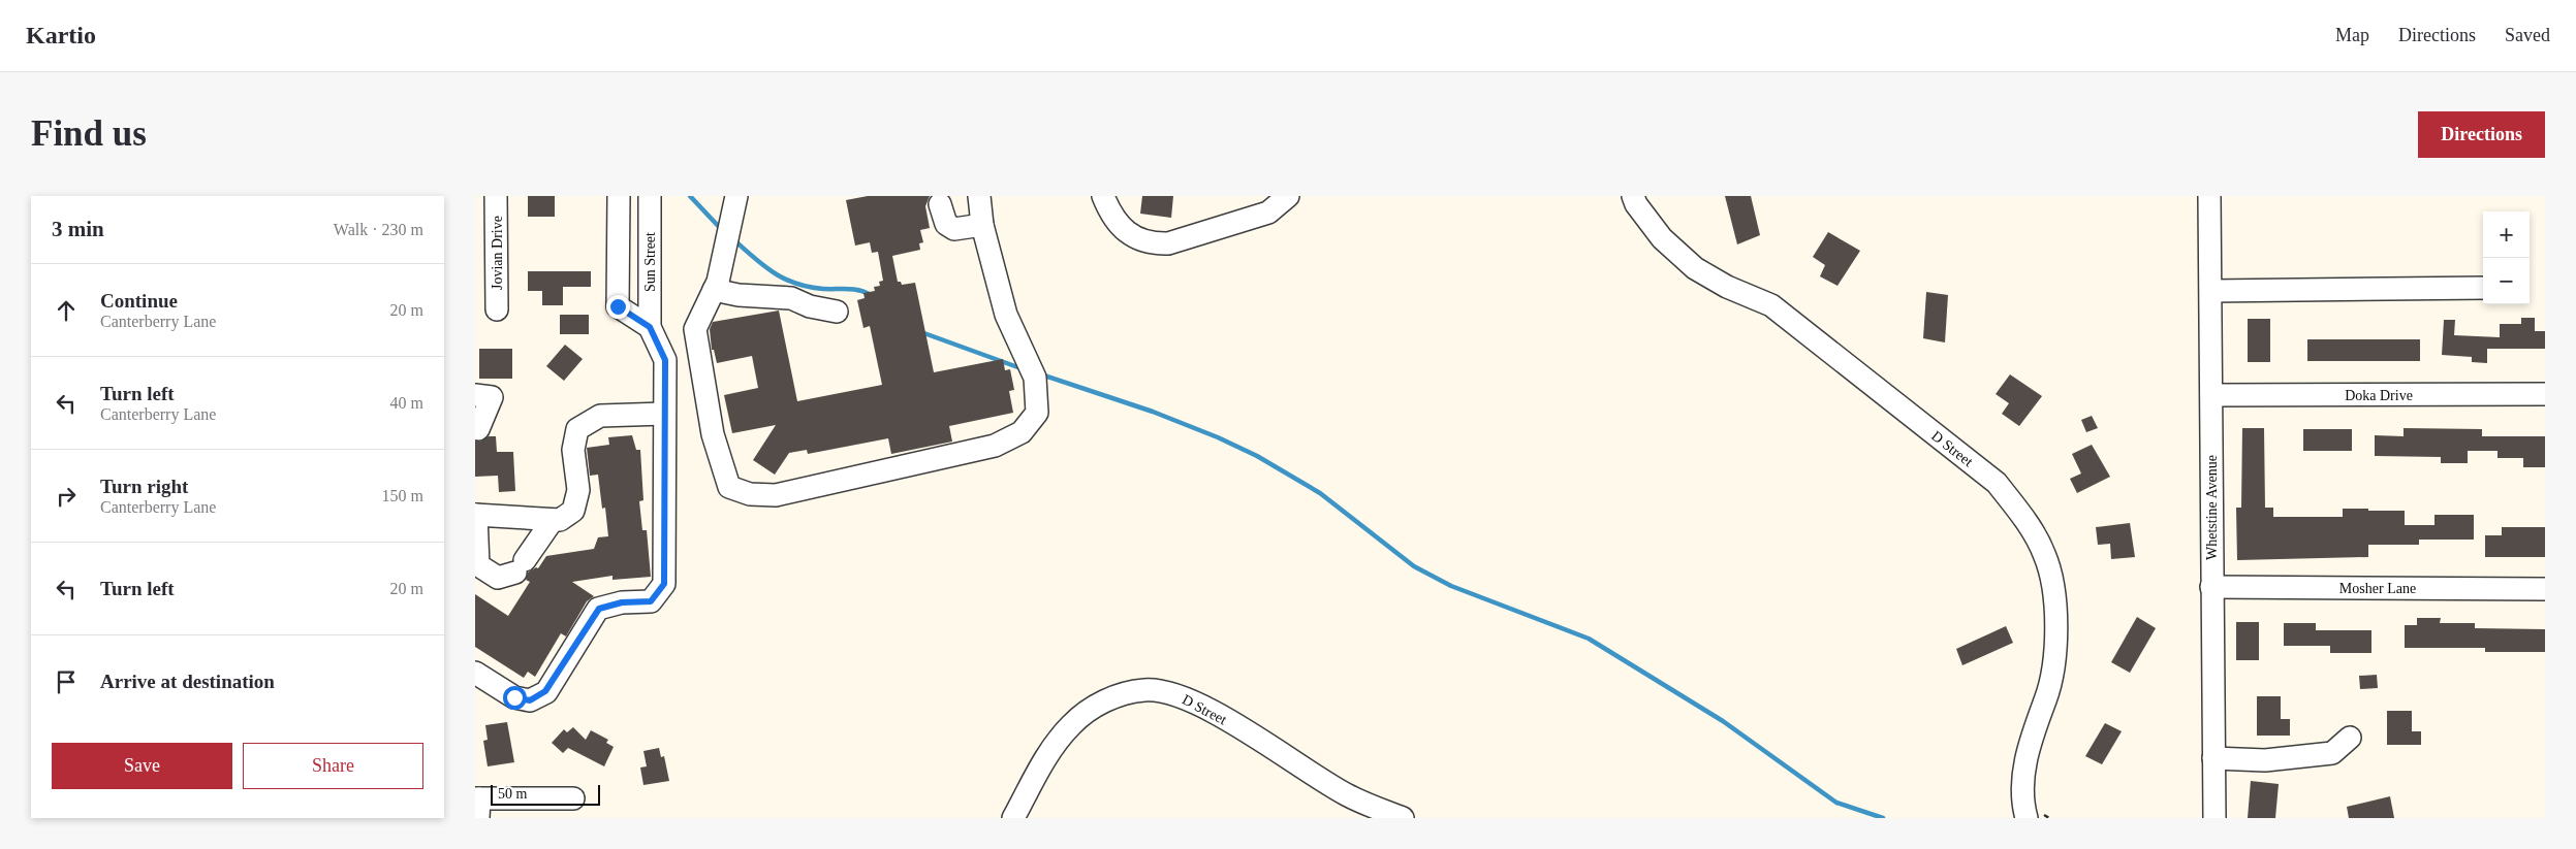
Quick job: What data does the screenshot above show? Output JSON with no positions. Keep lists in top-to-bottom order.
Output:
{
  "streets": {
    "street": [
      "Jovian Drive",
      "Sun Street",
      "Doka Drive",
      "D Street",
      "Whetstine Avenue",
      "Mosher Lane"
    ]
  },
  "crossings": [
    ["Doka Drive", "Whetstine Avenue"],
    ["Whetstine Avenue", "Mosher Lane"]
  ],
  "scale_bar": "50 m",
  "page": {
    "header": "Kartio",
    "nav": ["Map", "Directions", "Saved"],
    "buttons": [
      "Directions",
      ["Save", "Share"]
    ],
    "title": "Find us",
    "heading": ["3 min", "Walk · 230 m"],
    "map_buttons": ["+", "−"],
    "list": [
      ["Continue", "Canterberry Lane", "20 m"],
      ["Turn left", "Canterberry Lane", "40 m"],
      ["Turn right", "Canterberry Lane", "150 m"],
      ["Turn left", "20 m"],
      "Arrive at destination"
    ],
    "scale": "50 m"
  }
}
